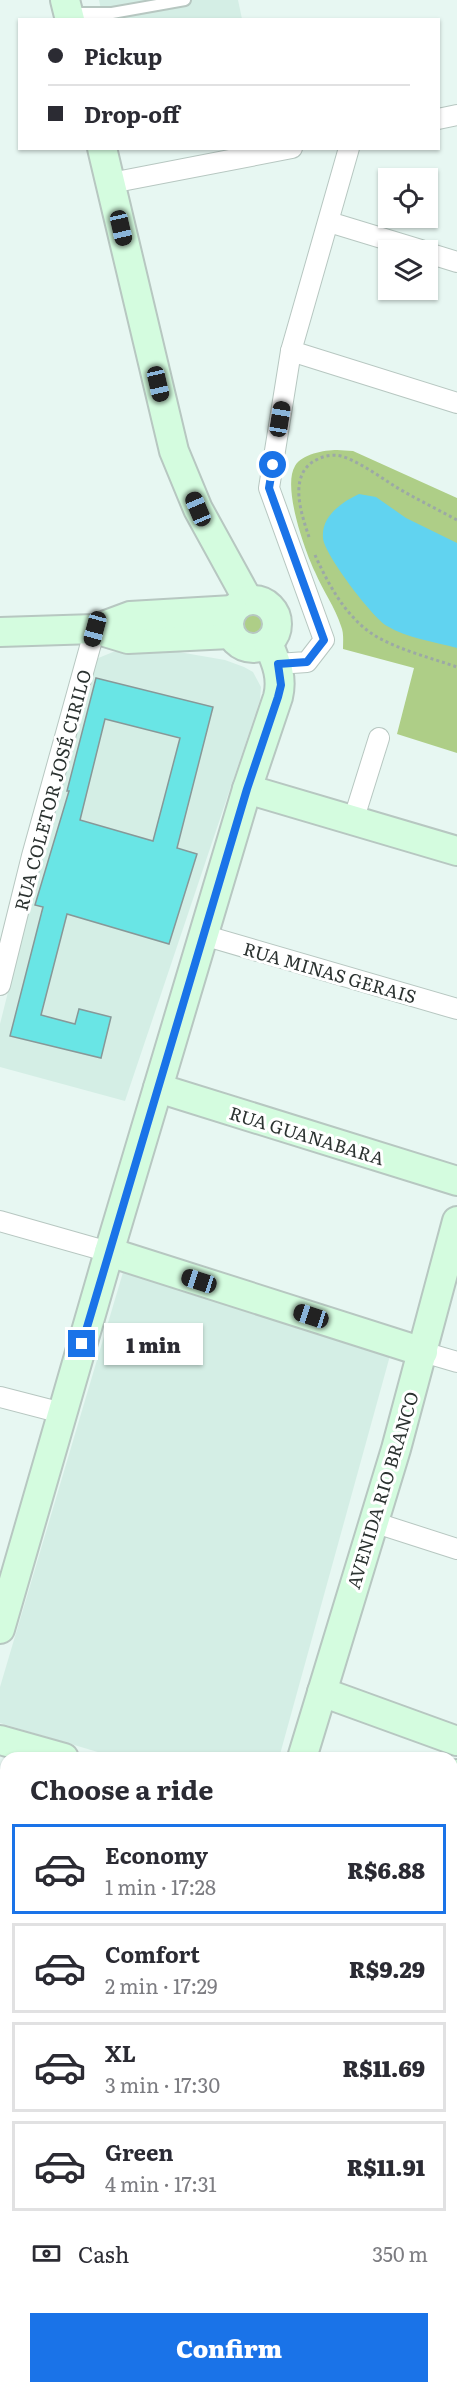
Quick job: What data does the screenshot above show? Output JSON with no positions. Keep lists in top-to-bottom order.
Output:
{
  "streets": {
    "street": [
      "RUA COLETOR JOSÉ CIRILO",
      "RUA MINAS GERAIS",
      "RUA GUANABARA",
      "AVENIDA RIO BRANCO"
    ]
  },
  "page": {
    "banner": ["Pickup", "Drop-off"],
    "bubble": "1 min",
    "heading": "Choose a ride",
    "list": [
      {
        "name": "Economy",
        "note": "1 min · 17:28",
        "value": "R$6.88"
      },
      {
        "name": "Comfort",
        "note": "2 min · 17:29",
        "value": "R$9.29"
      },
      {
        "name": "XL",
        "note": "3 min · 17:30",
        "value": "R$11.69"
      },
      {
        "name": "Green",
        "note": "4 min · 17:31",
        "value": "R$11.91"
      }
    ],
    "pay": ["Cash", "350 m"],
    "buttons": "Confirm"
  }
}
